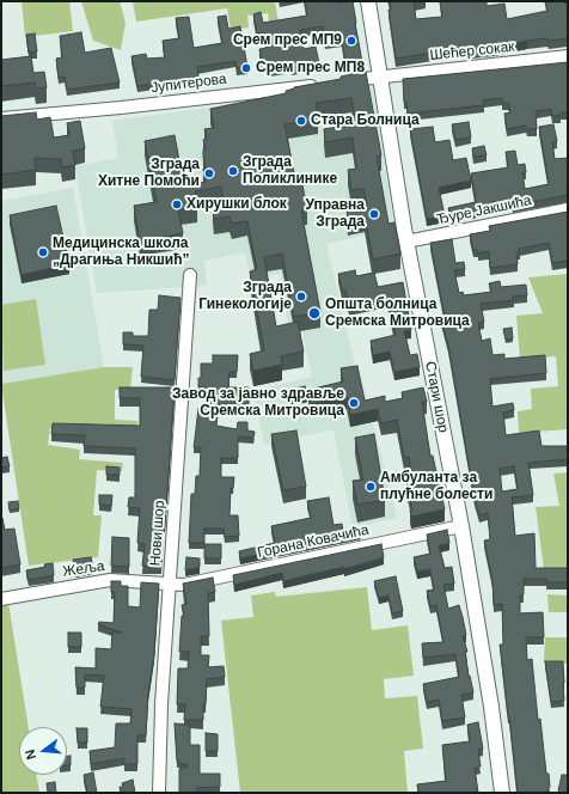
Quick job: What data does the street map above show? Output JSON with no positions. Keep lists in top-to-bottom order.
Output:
{
  "streets": {
    "main road": ["Стари шор"],
    "street": [
      "Шећер сокак",
      "Јупитерова",
      "Ђуре Јакшића",
      "Нови шор",
      "Горана Ковачића",
      "Жеља"
    ]
  },
  "crossings": [
    ["Шећер сокак", "Стари шор"],
    ["Ђуре Јакшића", "Стари шор"],
    ["Стари шор", "Горана Ковачића"],
    ["Нови шор", "Горана Ковачића"],
    ["Нови шор", "Жеља"],
    ["Горана Ковачића", "Жеља"]
  ],
  "places": [
    "Срем прес МП9",
    "Срем прес МП8",
    "Стара Болница",
    "Зграда Поликлинике",
    "Зграда Хитне Помоћи",
    "Хирушки блок",
    "Управна Зграда",
    "Медицинска школа „Драгиња Никшић”",
    "Зграда Гинекологије",
    "Општа болница Сремска Митровица",
    "Завод за јавно здравље Сремска Митровица",
    "Амбуланта за плућне болести"
  ],
  "north": "left"
}
